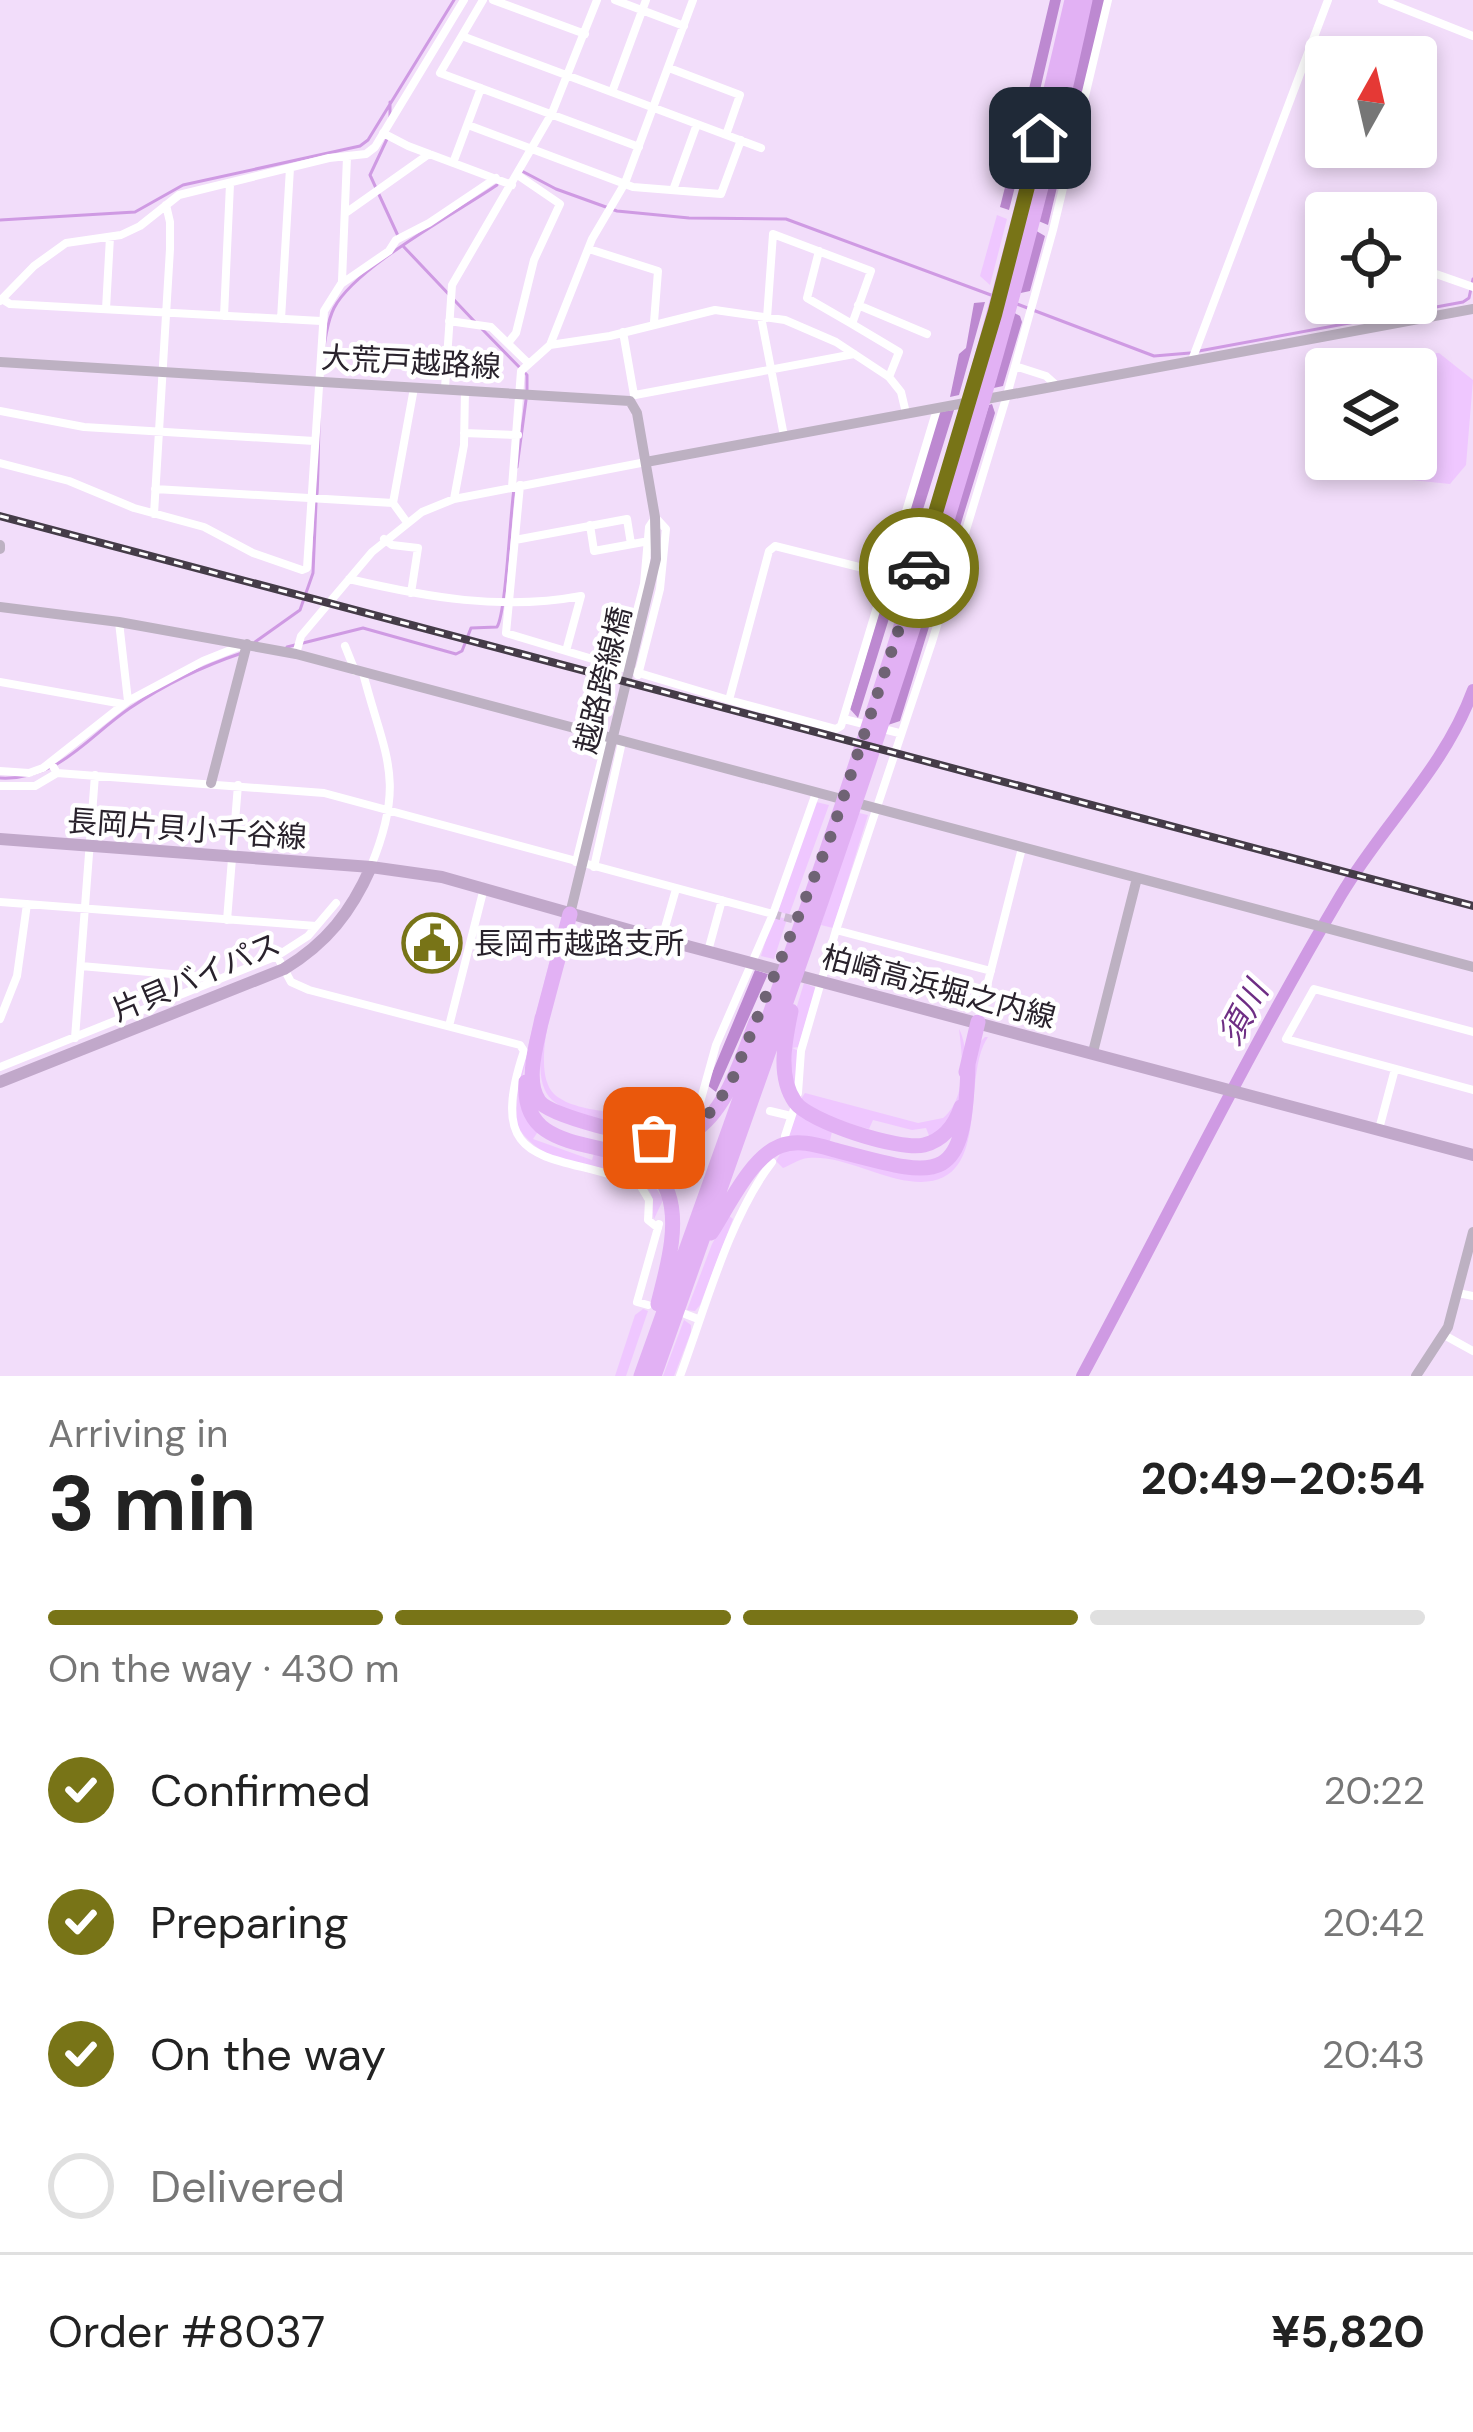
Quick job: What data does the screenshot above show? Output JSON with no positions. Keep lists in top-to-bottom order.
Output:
{
  "streets": {
    "main road": [
      "大荒戸越路線",
      "越路跨線橋",
      "長岡片貝小千谷線",
      "片貝バイパス",
      "柏崎高浜堀之内線"
    ]
  },
  "crossings": [
    ["越路跨線橋", "柏崎高浜堀之内線"],
    ["長岡片貝小千谷線", "片貝バイパス"],
    ["長岡片貝小千谷線", "柏崎高浜堀之内線"],
    ["片貝バイパス", "柏崎高浜堀之内線"]
  ],
  "water": ["須川"],
  "places": {
    "public building": ["長岡市越路支所"]
  },
  "north": "top",
  "page": {
    "heading": ["3 min", "Arriving in", "20:49–20:54"],
    "panel": ["Order #8037", "¥5,820"],
    "bar": "On the way · 430 m",
    "list": [
      ["Confirmed", "20:22"],
      ["Preparing", "20:42"],
      ["On the way", "20:43"],
      "Delivered"
    ]
  }
}
